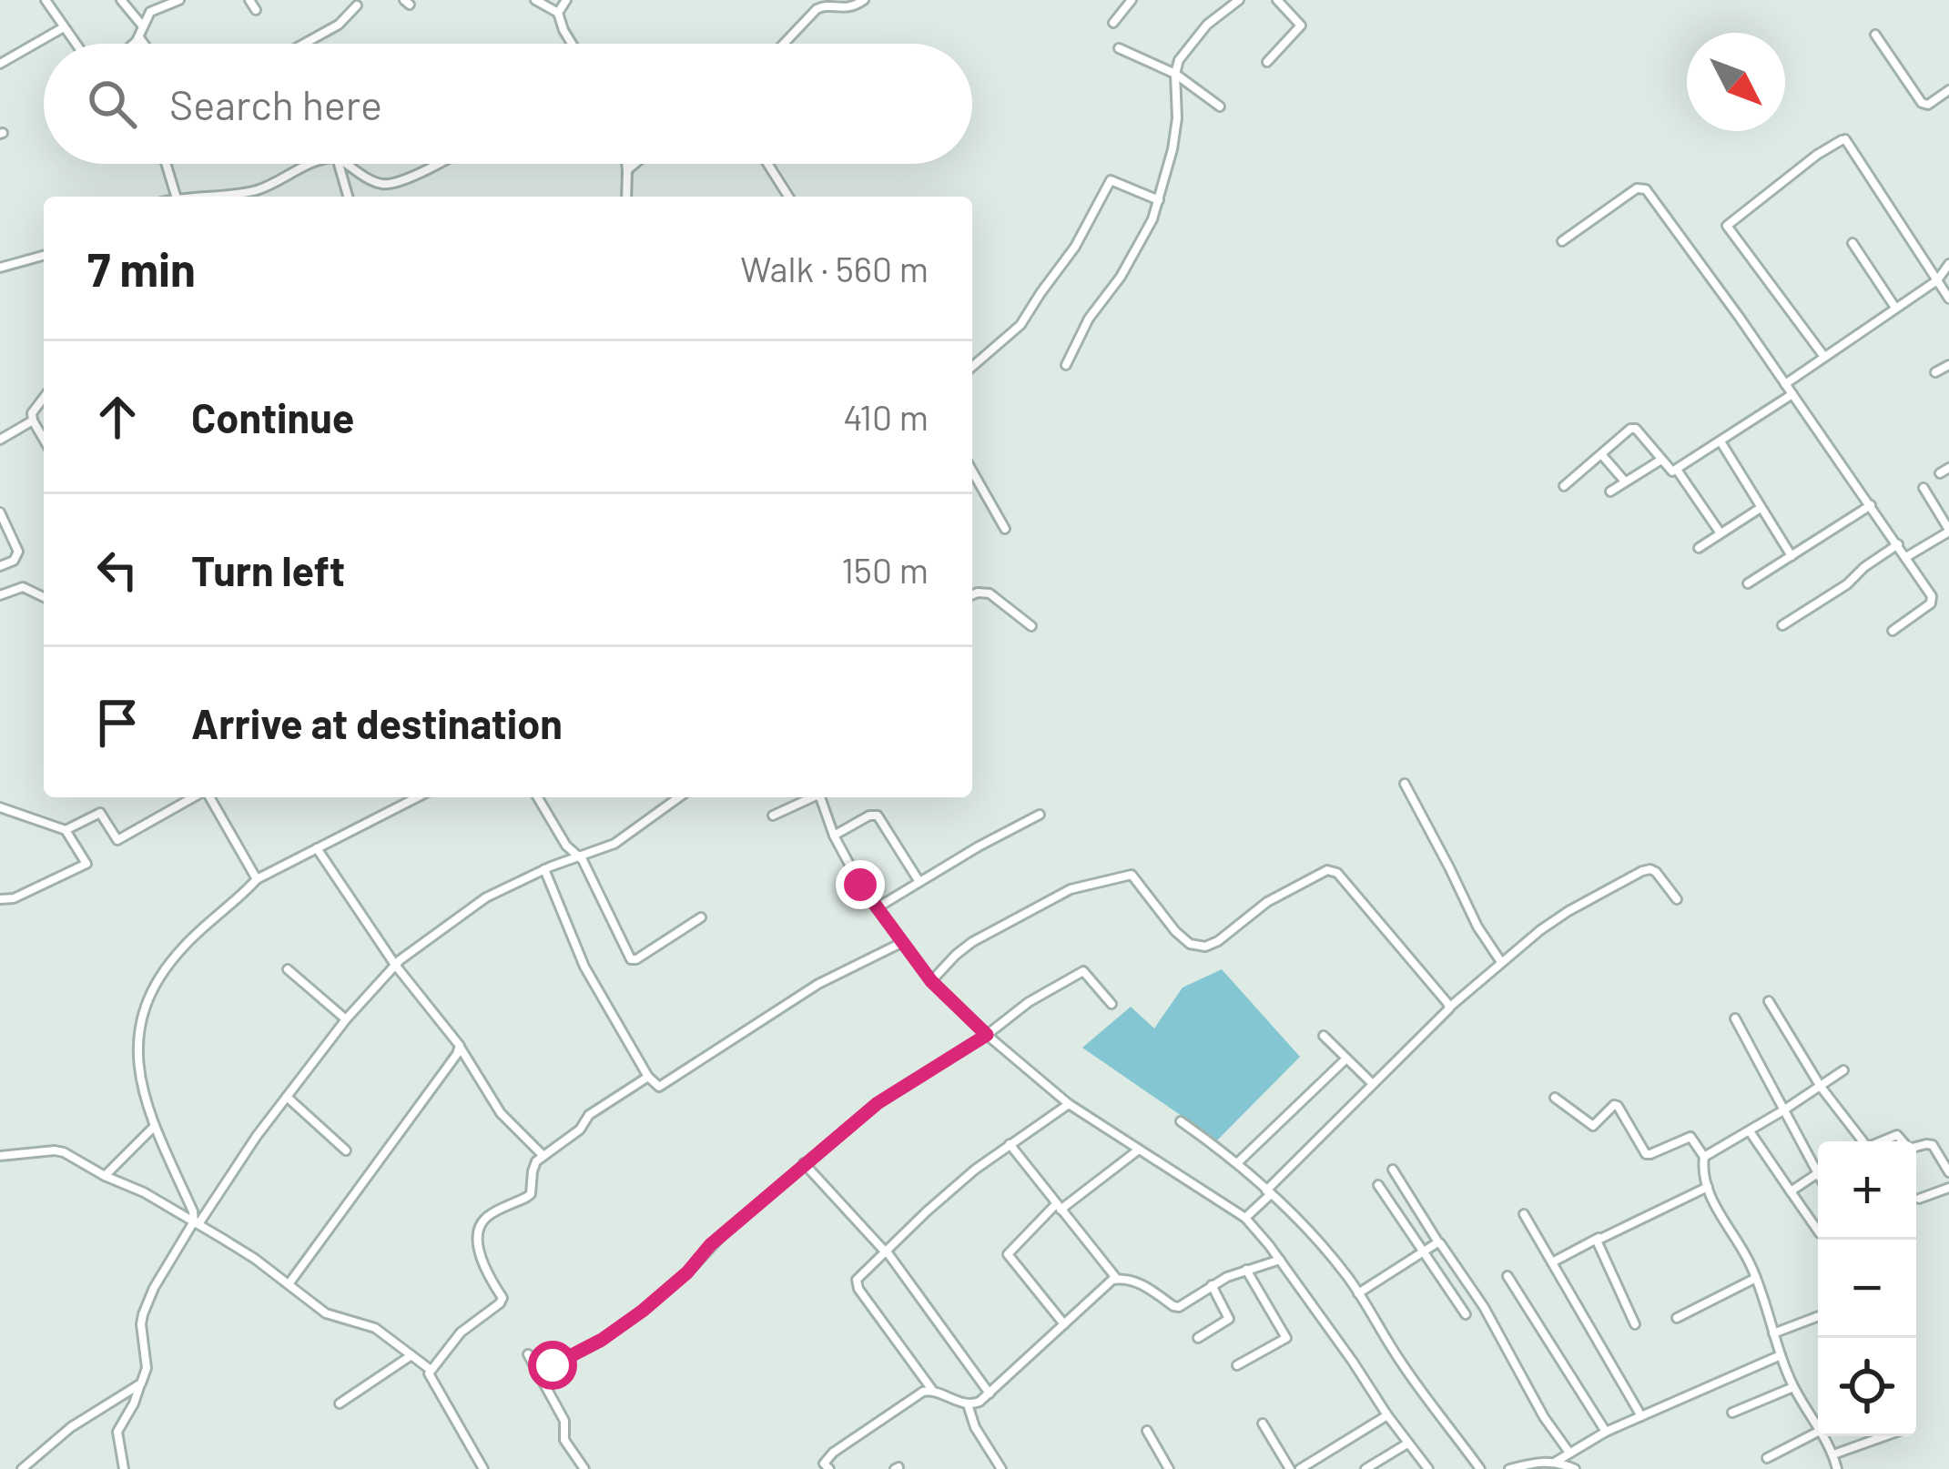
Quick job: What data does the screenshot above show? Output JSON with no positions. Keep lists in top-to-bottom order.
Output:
{
  "north": "bottom right",
  "page": {
    "search": "Search here",
    "heading": ["7 min", "Walk · 560 m"],
    "list": [
      ["Continue", "410 m"],
      ["Turn left", "150 m"],
      "Arrive at destination"
    ],
    "map_buttons": ["+", "−"]
  }
}
